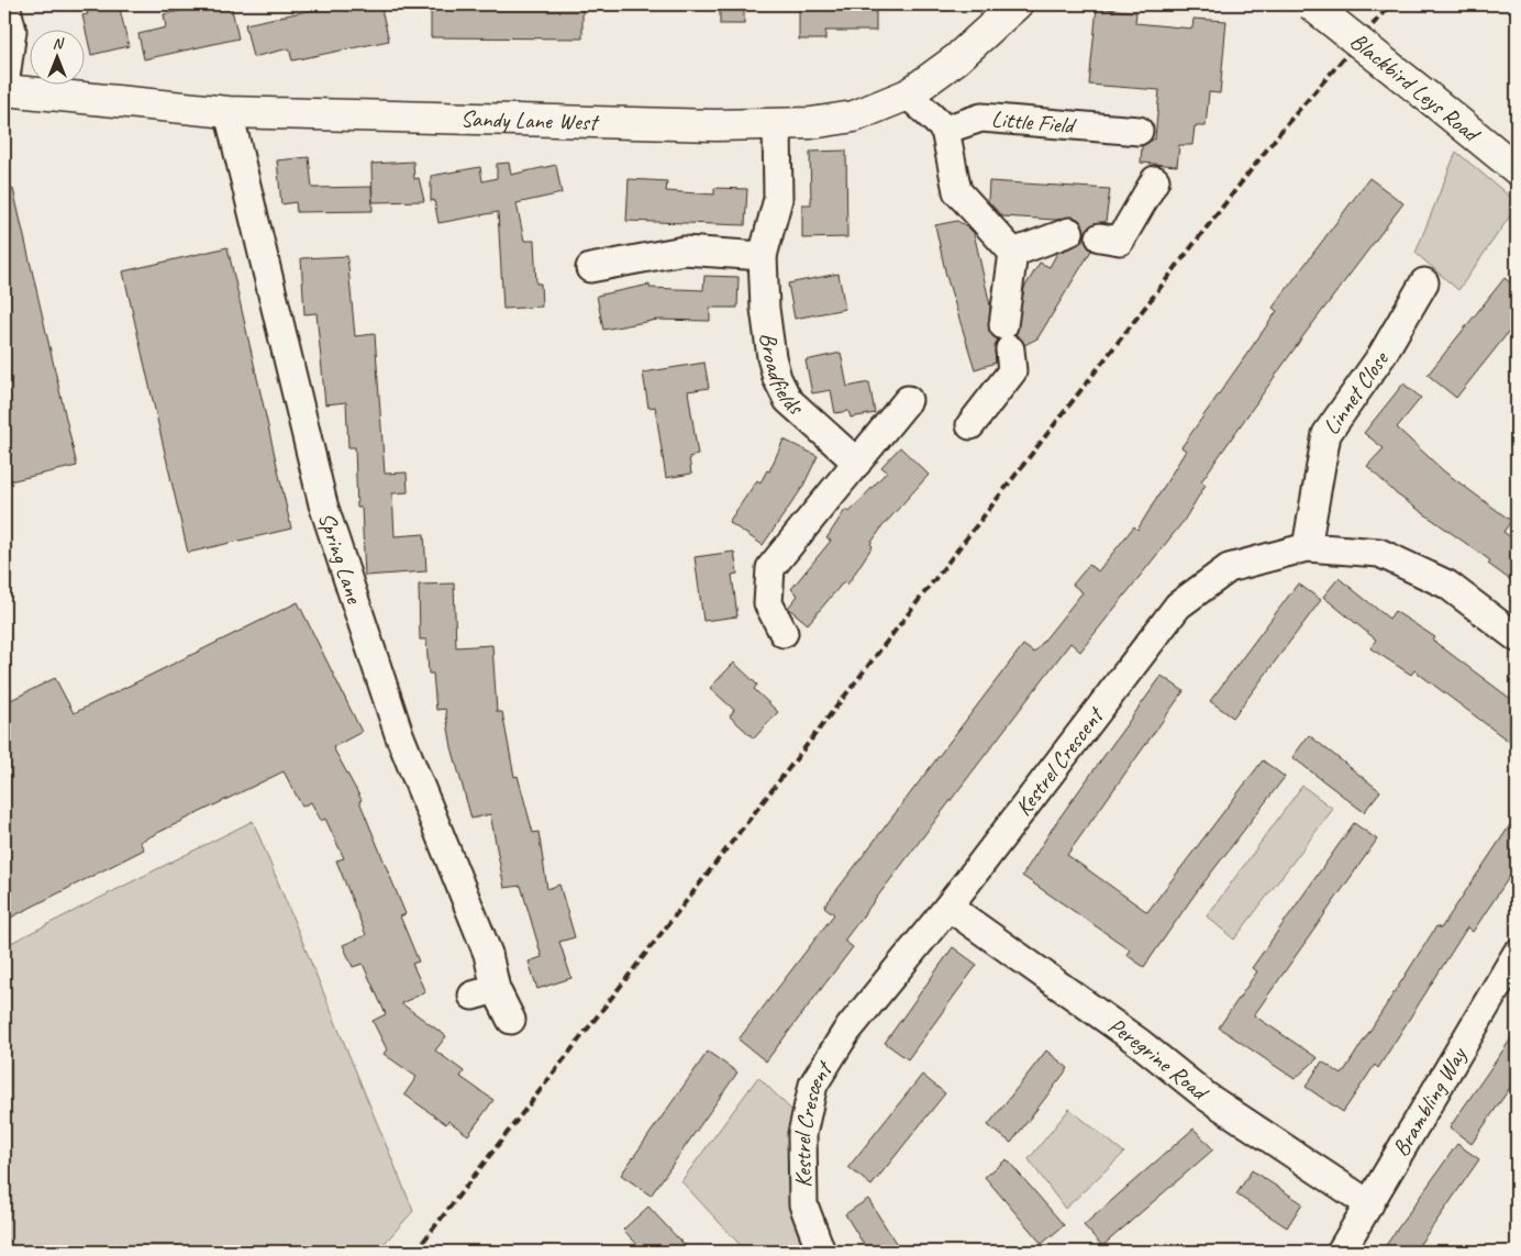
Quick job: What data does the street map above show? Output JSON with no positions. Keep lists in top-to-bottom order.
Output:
{
  "streets": {
    "street": [
      "Blackbird Leys Road",
      "Sandy Lane West",
      "Little Field",
      "Broadfields",
      "Linnet Close",
      "Spring Lane",
      "Kestrel Crescent",
      "Peregrine Road",
      "Brambling Way"
    ]
  },
  "crossings": [
    ["Sandy Lane West", "Broadfields"],
    ["Sandy Lane West", "Spring Lane"],
    ["Linnet Close", "Kestrel Crescent"],
    ["Kestrel Crescent", "Peregrine Road"],
    ["Peregrine Road", "Brambling Way"]
  ],
  "north": "top"
}
